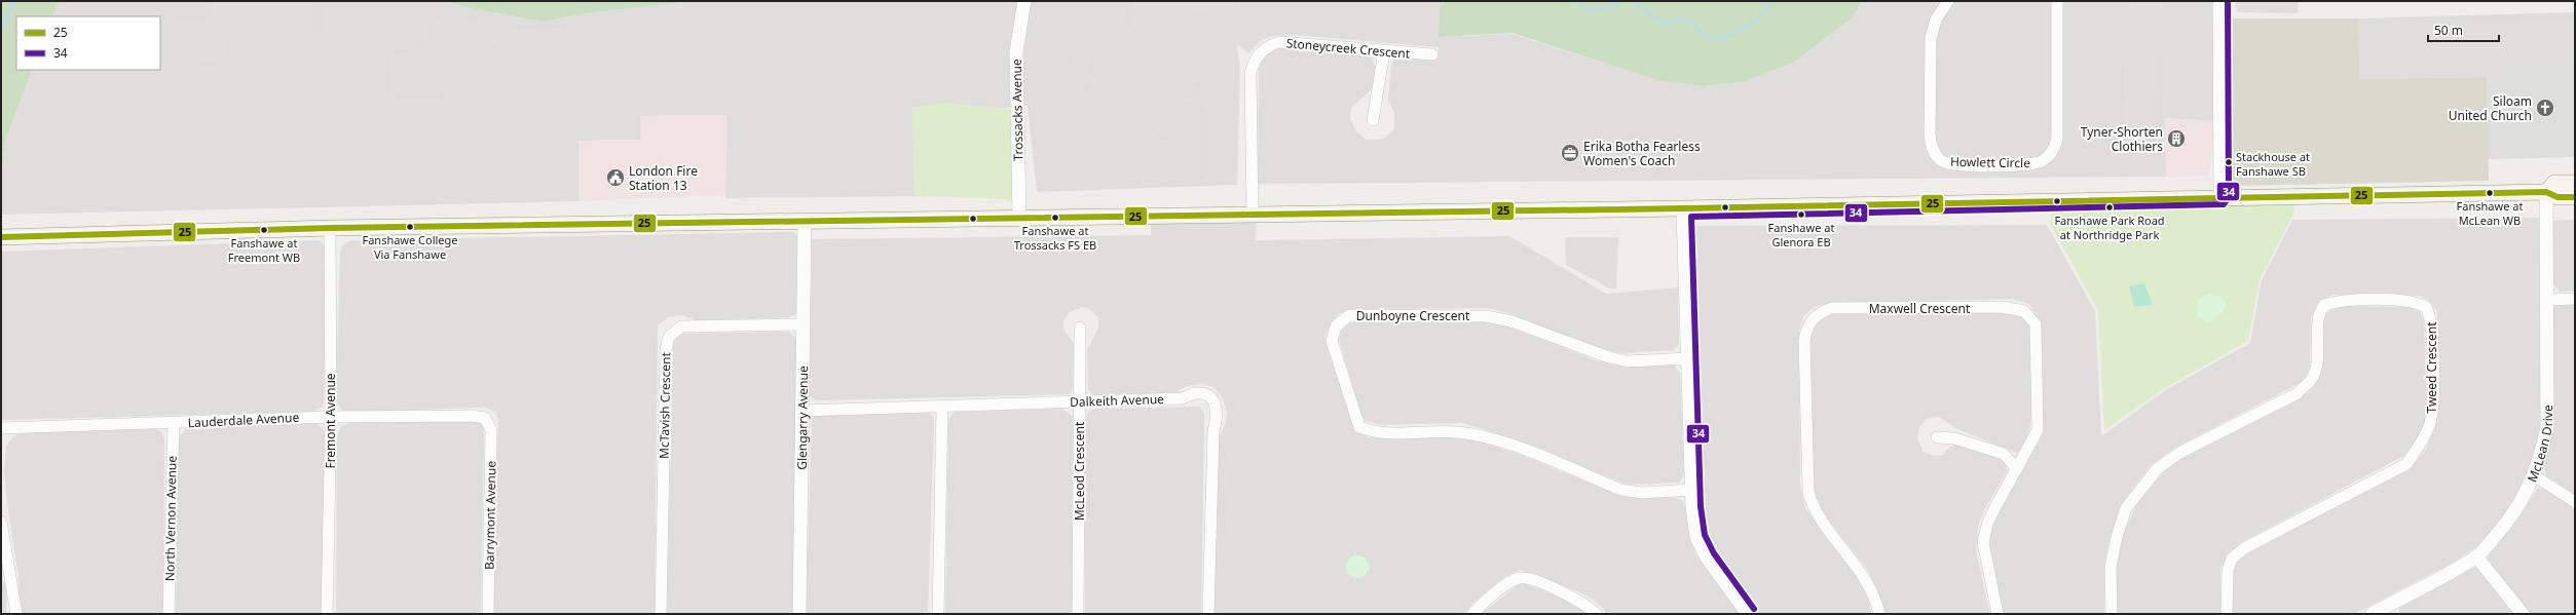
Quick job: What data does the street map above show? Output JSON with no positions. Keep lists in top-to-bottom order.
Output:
{
  "streets": {
    "street": [
      "Stoneycreek Crescent",
      "Trossacks Avenue",
      "Howlett Circle",
      "Maxwell Crescent",
      "Dunboyne Crescent",
      "Tweed Crescent",
      "Dalkeith Avenue",
      "McTavish Crescent",
      "Glengarry Avenue",
      "Lauderdale Avenue",
      "Fremont Avenue",
      "McLean Drive",
      "McLeod Crescent",
      "Barrymont Avenue",
      "North Vernon Avenue"
    ]
  },
  "crossings": [
    ["Dalkeith Avenue", "Glengarry Avenue"],
    ["Dalkeith Avenue", "McLeod Crescent"],
    ["McTavish Crescent", "Glengarry Avenue"],
    ["Lauderdale Avenue", "Fremont Avenue"],
    ["Lauderdale Avenue", "Barrymont Avenue"],
    ["Lauderdale Avenue", "North Vernon Avenue"]
  ],
  "places": {
    "church": ["Siloam United Church"],
    "building": ["Tyner-Shorten Clothiers"],
    "office": ["Erika Botha Fearless Women's Coach"],
    "other": [
      "Stackhouse at Fanshawe SB",
      "Fanshawe at McLean WB",
      "Fanshawe Park Road at Northridge Park",
      "Fanshawe at Glenora EB",
      "Fanshawe at Trossacks FS EB",
      "Fanshawe College Via Fanshawe",
      "Fanshawe at Freemont WB"
    ],
    "public building": ["London Fire Station 13"]
  },
  "lines": ["transit line 34", "transit line 25"],
  "legend": ["25", "34"],
  "scale_bar": "50 m"
}
